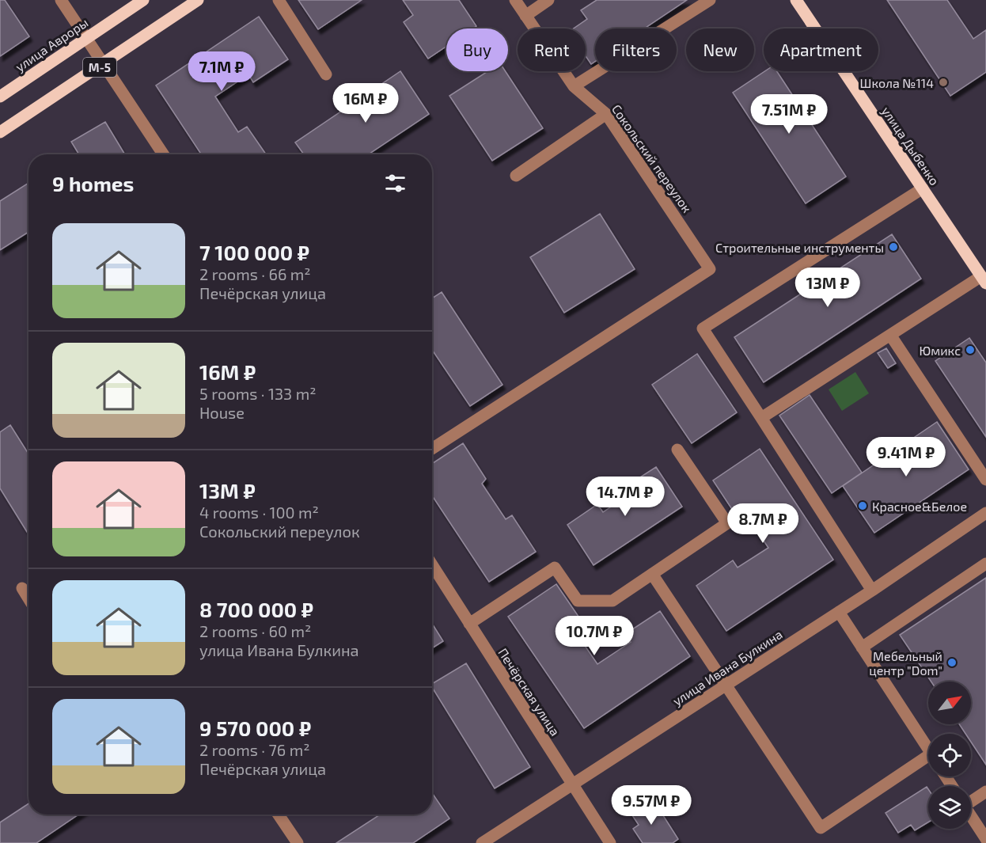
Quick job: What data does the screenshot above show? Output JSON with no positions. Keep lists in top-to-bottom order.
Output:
{
  "streets": {
    "main road": ["улица Авроры", "М-5", "улица Дыбенко"],
    "street": ["Сокольский переулок", "улица Ивана Булкина", "Печёрская улица"]
  },
  "crossings": [
    ["улица Ивана Булкина", "Печёрская улица"]
  ],
  "places": [
    "Школа №114",
    "Строительные инструменты",
    "Юмикс",
    "Красное&Белое",
    "Мебельный центр \"Dom\""
  ],
  "north": "top right",
  "page": {
    "chip": [
      "Buy",
      "Rent",
      "Filters",
      "New",
      "Apartment"
    ],
    "price": [
      "7.1M ₽",
      "16M ₽",
      "7.51M ₽",
      "13M ₽",
      "9.41M ₽",
      "14.7M ₽",
      "8.7M ₽",
      "10.7M ₽",
      "9.57M ₽"
    ],
    "heading": "9 homes",
    "list": [
      {
        "name": "7 100 000 ₽",
        "note": "2 rooms · 66 m² · Печёрская улица"
      },
      {
        "name": "16M ₽",
        "note": "5 rooms · 133 m² · House"
      },
      {
        "name": "13M ₽",
        "note": "4 rooms · 100 m² · Сокольский переулок"
      },
      {
        "name": "8 700 000 ₽",
        "note": "2 rooms · 60 m² · улица Ивана Булкина"
      },
      {
        "name": "9 570 000 ₽",
        "note": "2 rooms · 76 m² · Печёрская улица"
      }
    ]
  }
}
